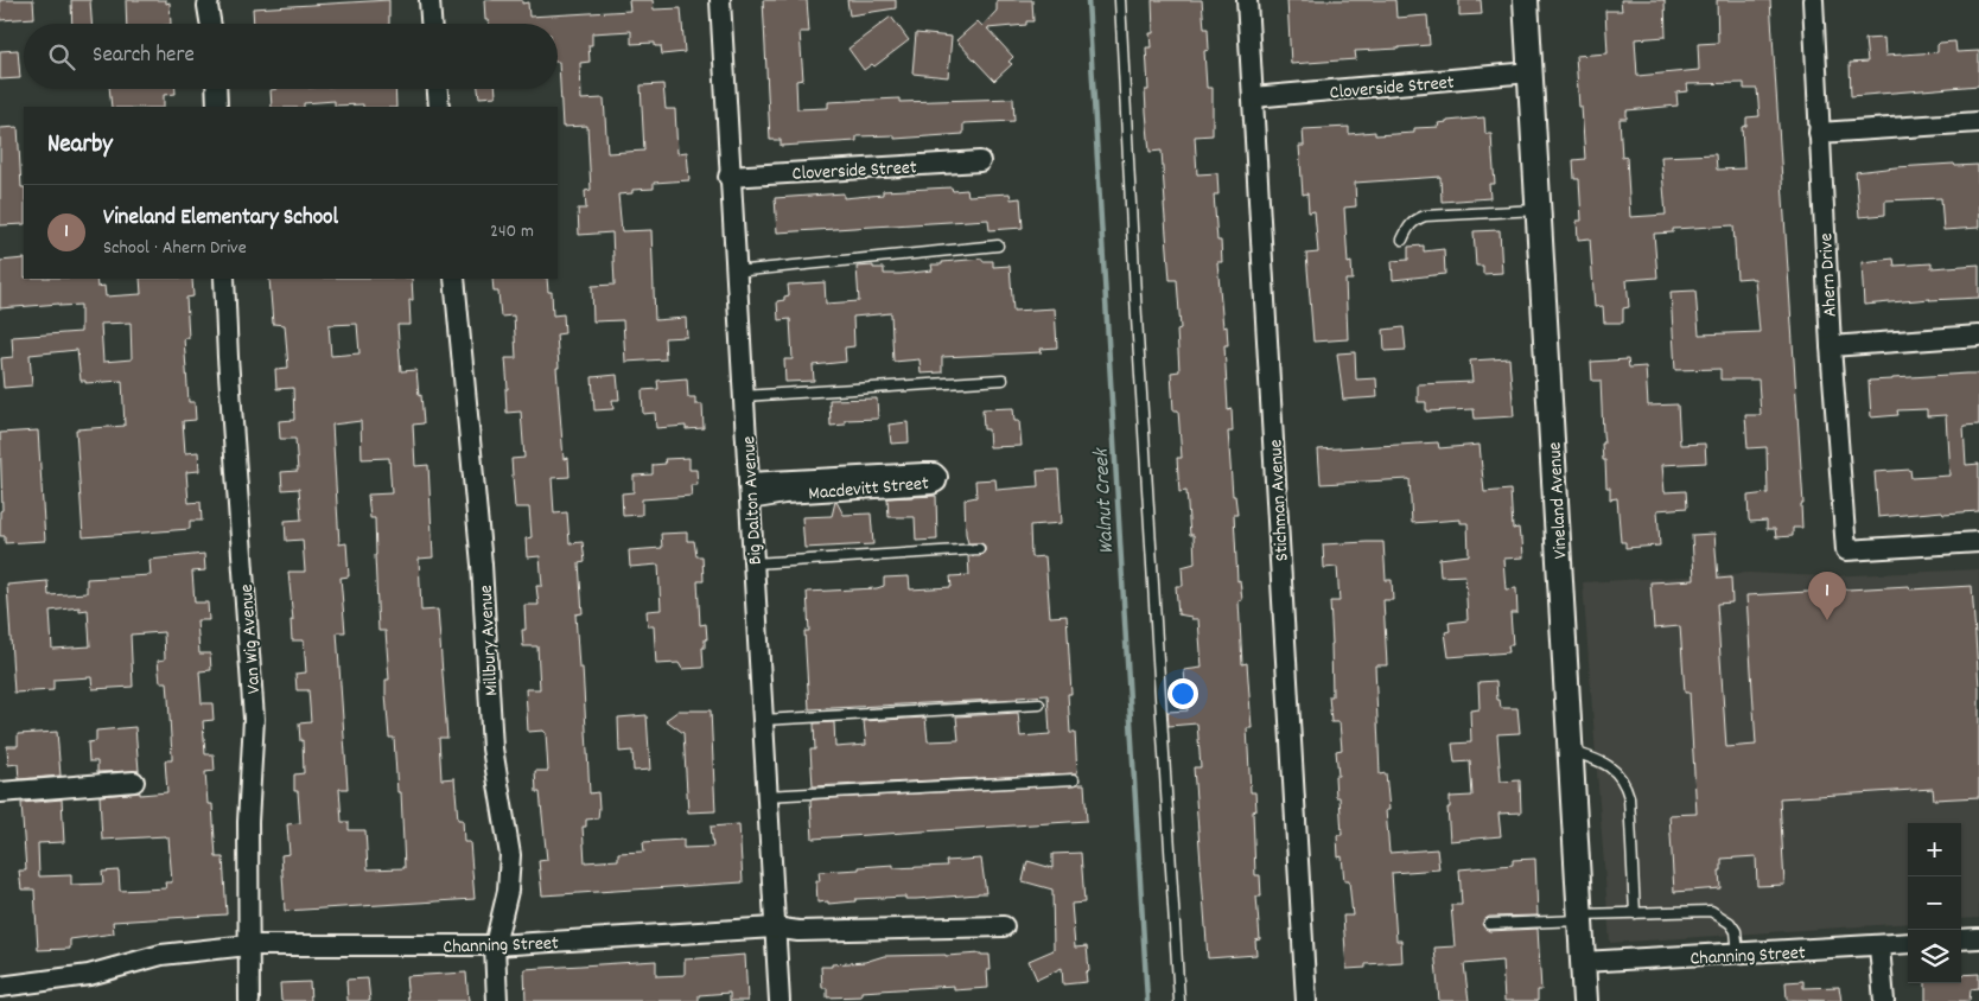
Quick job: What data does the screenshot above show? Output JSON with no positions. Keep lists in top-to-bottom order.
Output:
{
  "streets": {
    "street": [
      "Cloverside Street",
      "Ahern Drive",
      "Macdevitt Street",
      "Big Dalton Avenue",
      "Stichman Avenue",
      "Vineland Avenue",
      "Van Wig Avenue",
      "Millbury Avenue",
      "Channing Street"
    ]
  },
  "crossings": [
    ["Cloverside Street", "Big Dalton Avenue"],
    ["Cloverside Street", "Stichman Avenue"],
    ["Cloverside Street", "Vineland Avenue"],
    ["Macdevitt Street", "Big Dalton Avenue"],
    ["Big Dalton Avenue", "Channing Street"],
    ["Vineland Avenue", "Channing Street"],
    ["Van Wig Avenue", "Channing Street"],
    ["Millbury Avenue", "Channing Street"]
  ],
  "water": ["Walnut Creek"],
  "page": {
    "search": "Search here",
    "heading": "Nearby",
    "list": [
      {
        "mark": "1",
        "name": "Vineland Elementary School",
        "note": "School · Ahern Drive",
        "value": "240 m"
      }
    ],
    "pins": "1",
    "map_buttons": ["+", "−"]
  }
}
